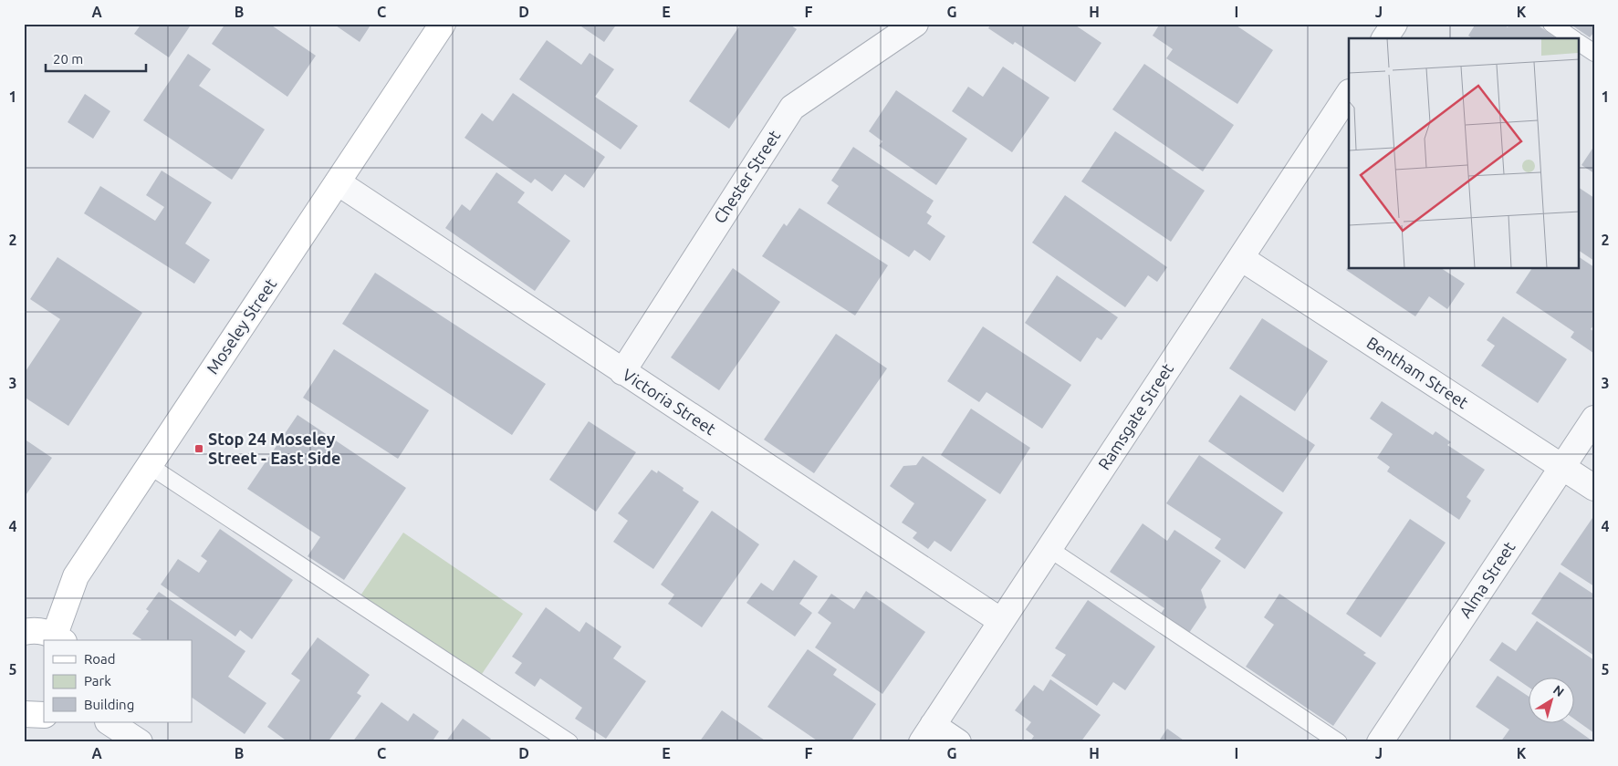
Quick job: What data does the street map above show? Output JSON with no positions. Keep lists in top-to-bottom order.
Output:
{
  "streets": {
    "street": [
      "Chester Street",
      "Moseley Street",
      "Bentham Street",
      "Victoria Street",
      "Ramsgate Street",
      "Alma Street"
    ]
  },
  "crossings": [
    ["Chester Street", "Victoria Street"],
    ["Moseley Street", "Victoria Street"],
    ["Bentham Street", "Ramsgate Street"],
    ["Bentham Street", "Alma Street"],
    ["Victoria Street", "Ramsgate Street"]
  ],
  "places": {
    "transit": ["Stop 24 Moseley Street - East Side"]
  },
  "legend": ["Road", "Park", "Building"],
  "scale_bar": "20 m",
  "north": "top right",
  "grid": {
    "columns": [
      "A",
      "B",
      "C",
      "D",
      "E",
      "F",
      "G",
      "H",
      "I",
      "J",
      "K"
    ],
    "rows": [
      "1",
      "2",
      "3",
      "4",
      "5"
    ]
  }
}
